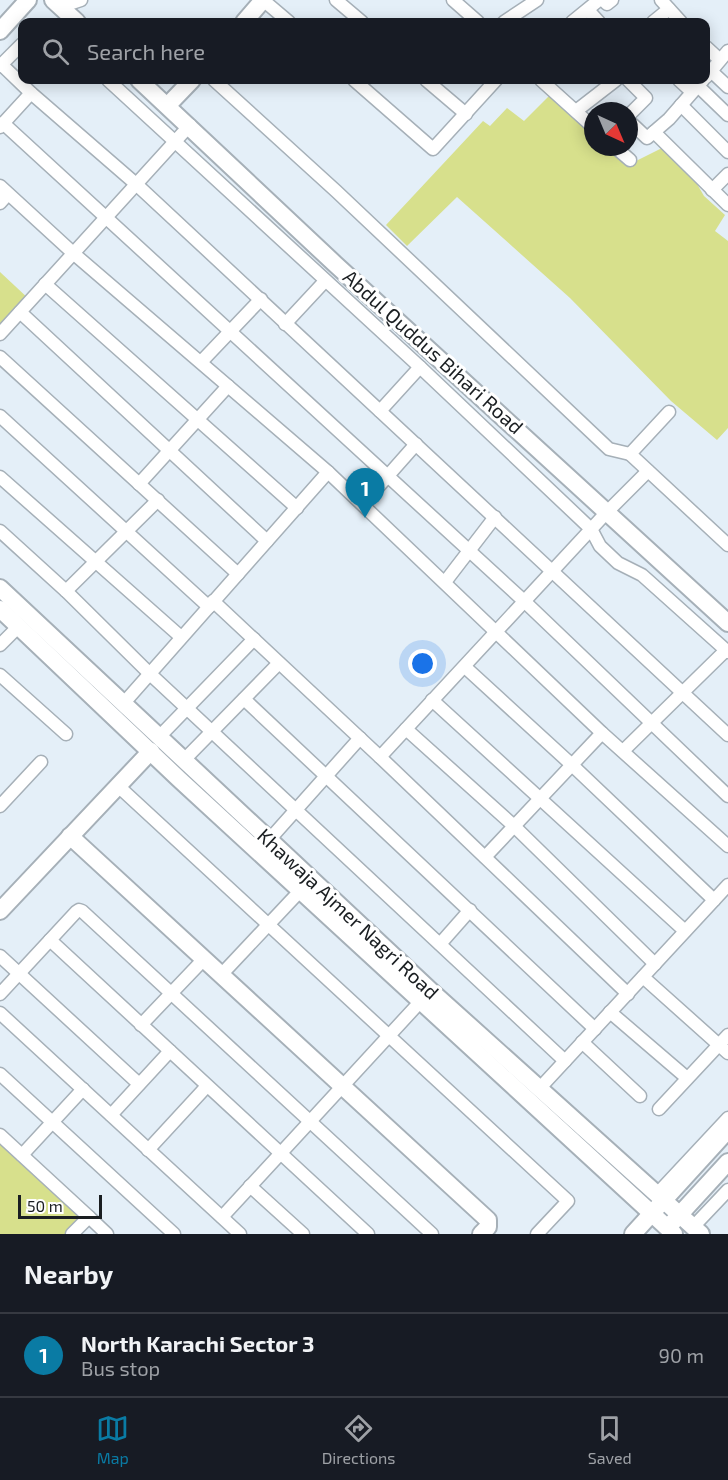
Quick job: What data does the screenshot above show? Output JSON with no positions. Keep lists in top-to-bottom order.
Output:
{
  "streets": {
    "main road": ["Abdul Quddus Bihari Road", "Khawaja Ajmer Nagri Road"]
  },
  "scale_bar": "50 m",
  "north": "bottom right",
  "page": {
    "search": "Search here",
    "pins": "1",
    "scale": "50 m",
    "heading": "Nearby",
    "list": [
      {
        "mark": "1",
        "name": "North Karachi Sector 3",
        "note": "Bus stop",
        "value": "90 m"
      }
    ],
    "nav": ["Map", "Directions", "Saved"]
  }
}
